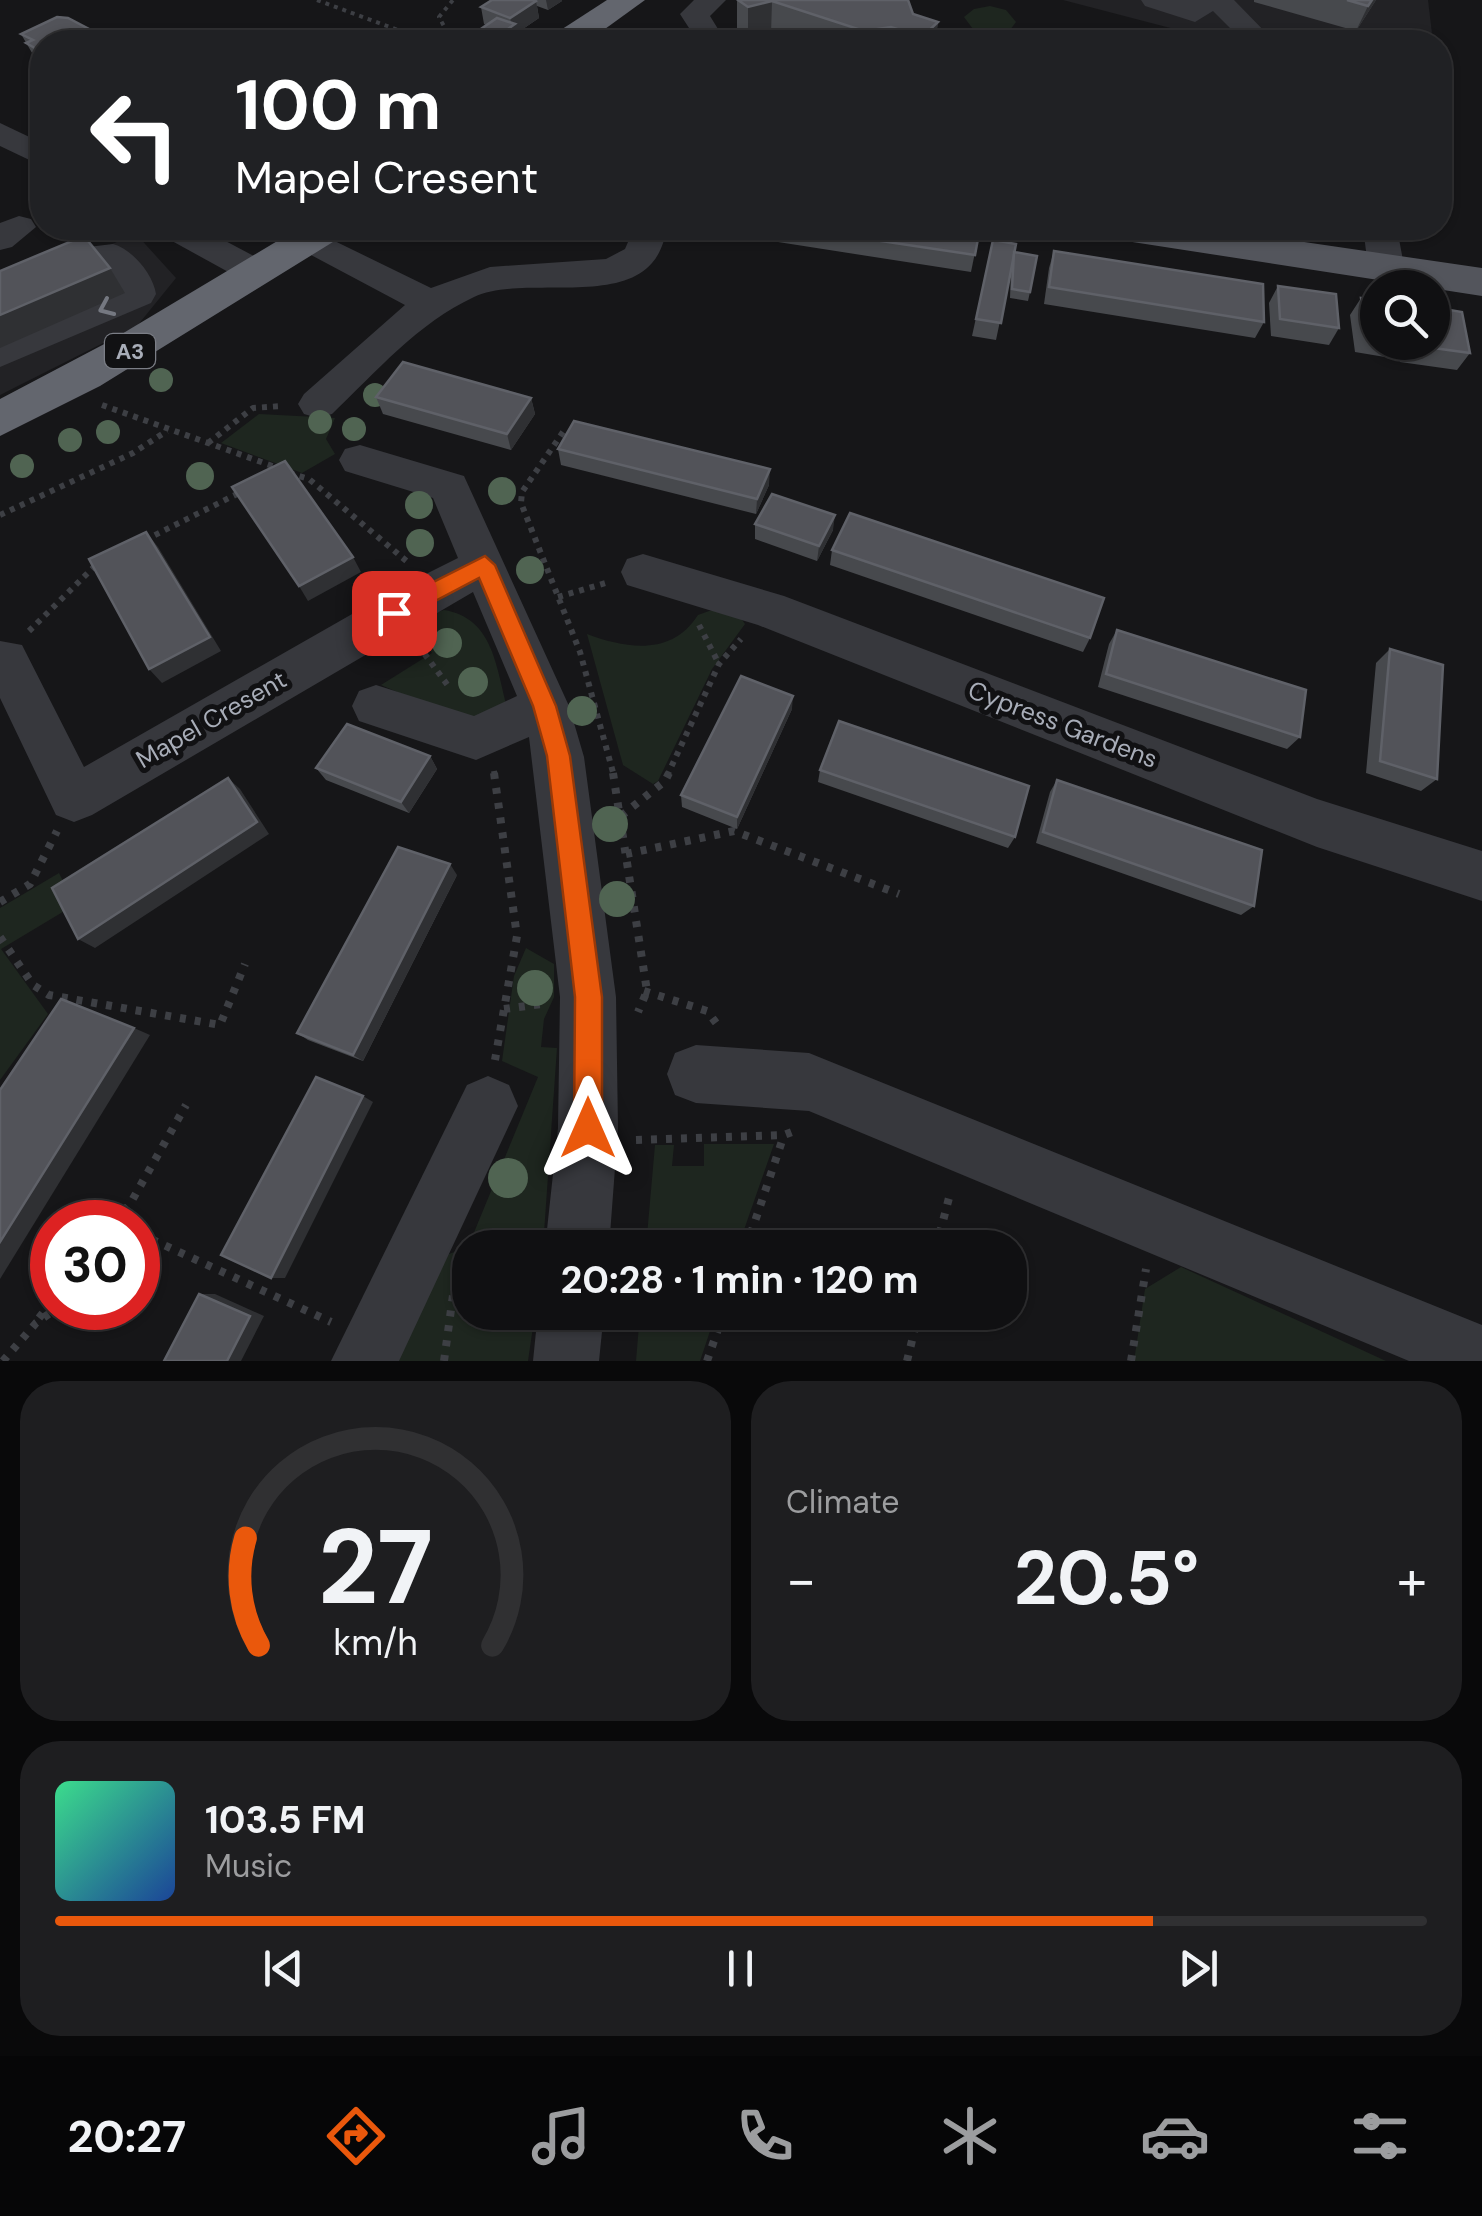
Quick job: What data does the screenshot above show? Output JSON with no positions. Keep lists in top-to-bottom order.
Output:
{
  "streets": {
    "highway": ["A3"],
    "street": ["Mapel Cresent", "Cypress Gardens"]
  },
  "page": {
    "turn": ["100 m", "Mapel Cresent"],
    "limit": "30",
    "trip": "20:28 · 1 min · 120 m",
    "tile": "Climate",
    "heat": ["−", "20.5°", "+"],
    "song": ["103.5 FM", "Music"],
    "tabs": "20:27",
    "gauge": ["27", "km/h"]
  }
}
